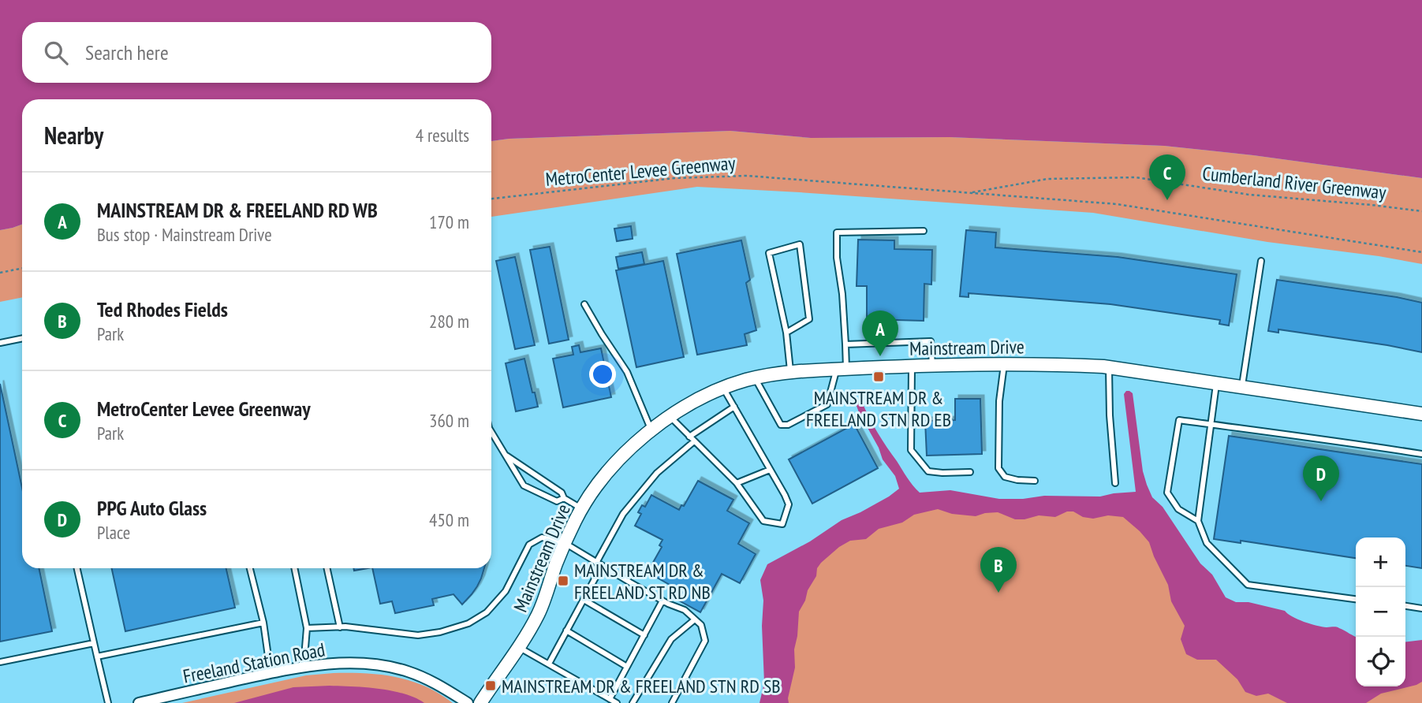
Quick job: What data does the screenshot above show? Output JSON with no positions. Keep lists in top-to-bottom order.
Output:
{
  "streets": {
    "street": ["Mainstream Drive", "Freeland Station Road"],
    "path": ["MetroCenter Levee Greenway", "Cumberland River Greenway"]
  },
  "crossings": [
    ["MetroCenter Levee Greenway", "Cumberland River Greenway"]
  ],
  "places": {
    "transit": ["MAINSTREAM DR & FREELAND STN RD EB", "MAINSTREAM DR & FREELAND ST RD NB", "MAINSTREAM DR & FREELAND STN RD SB"]
  },
  "page": {
    "search": "Search here",
    "heading": ["Nearby", "4 results"],
    "pins": [
      "C",
      "A",
      "D",
      "B"
    ],
    "list": [
      {
        "mark": "A",
        "name": "MAINSTREAM DR & FREELAND RD WB",
        "note": "Bus stop · Mainstream Drive",
        "value": "170 m"
      },
      {
        "mark": "B",
        "name": "Ted Rhodes Fields",
        "note": "Park",
        "value": "280 m"
      },
      {
        "mark": "C",
        "name": "MetroCenter Levee Greenway",
        "note": "Park",
        "value": "360 m"
      },
      {
        "mark": "D",
        "name": "PPG Auto Glass",
        "note": "Place",
        "value": "450 m"
      }
    ],
    "map_buttons": ["+", "−"]
  }
}
